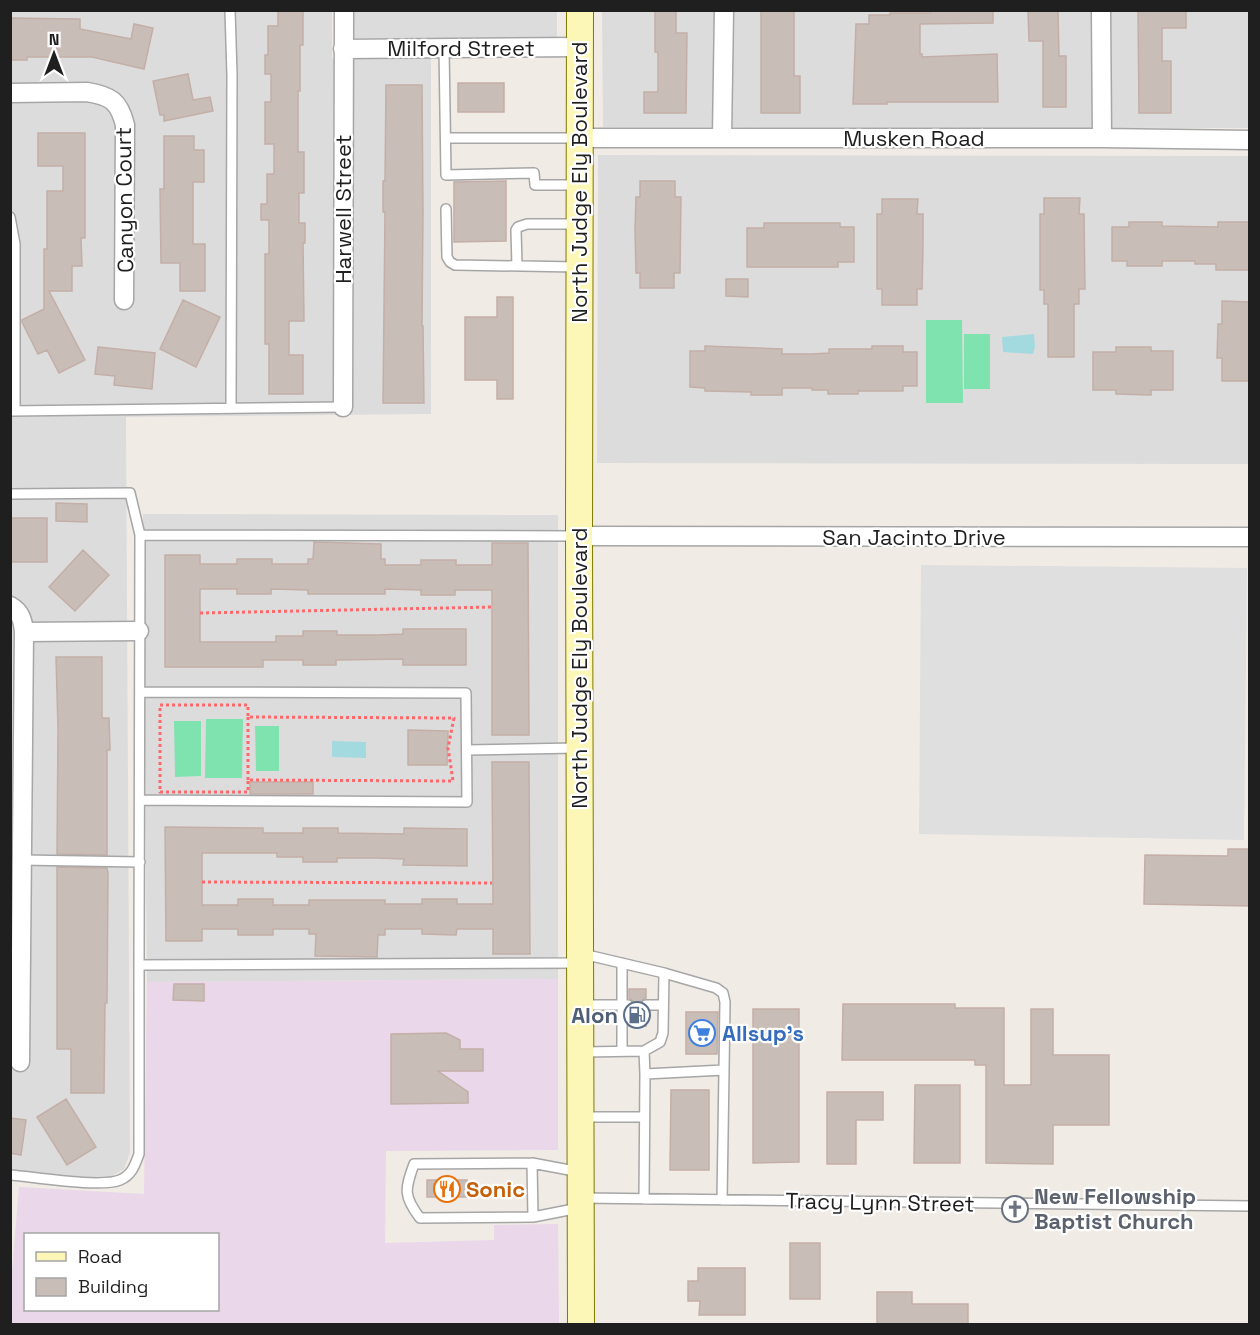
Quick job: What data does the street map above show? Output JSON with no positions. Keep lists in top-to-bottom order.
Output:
{
  "streets": {
    "main road": ["North Judge Ely Boulevard"],
    "street": [
      "Milford Street",
      "Musken Road",
      "Canyon Court",
      "Harwell Street",
      "San Jacinto Drive"
    ],
    "lane": ["Tracy Lynn Street"]
  },
  "crossings": [
    ["Milford Street", "North Judge Ely Boulevard"],
    ["Milford Street", "Harwell Street"],
    ["Musken Road", "North Judge Ely Boulevard"],
    ["North Judge Ely Boulevard", "San Jacinto Drive"],
    ["North Judge Ely Boulevard", "Tracy Lynn Street"]
  ],
  "places": {
    "fuel station": ["Alon"],
    "supermarket": ["Allsup's"],
    "restaurant": ["Sonic"],
    "church": ["New Fellowship Baptist Church"]
  },
  "legend": ["Road", "Building"],
  "north": "top"
}
